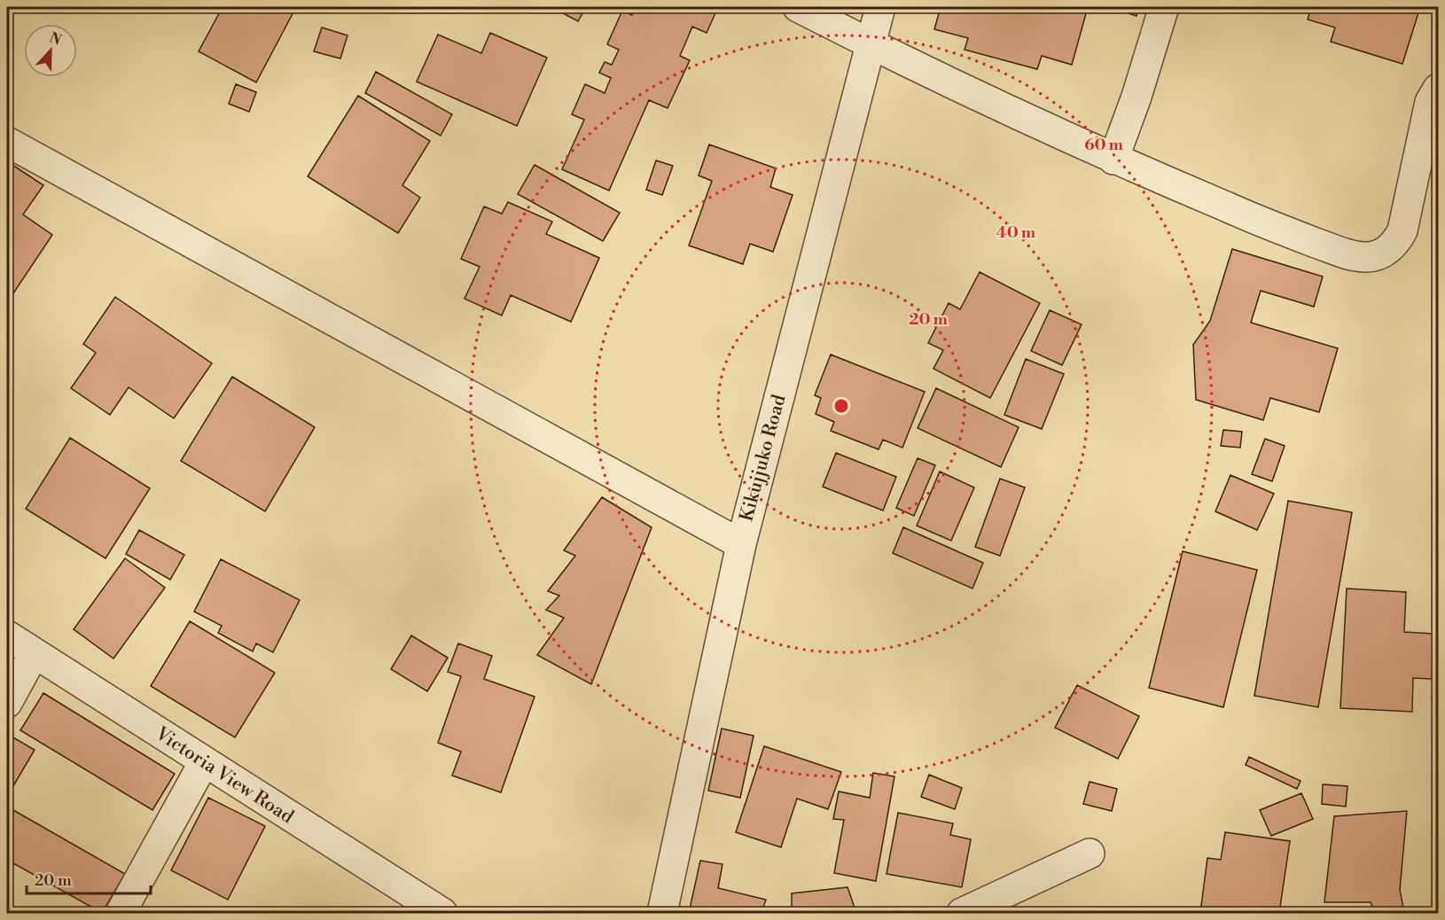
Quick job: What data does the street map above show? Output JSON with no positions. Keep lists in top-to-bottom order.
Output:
{
  "streets": {
    "street": ["Kikujjuko Road", "Victoria View Road"]
  },
  "scale_bar": "20 m",
  "north": "top",
  "rings": ["60 m", "40 m", "20 m"]
}
